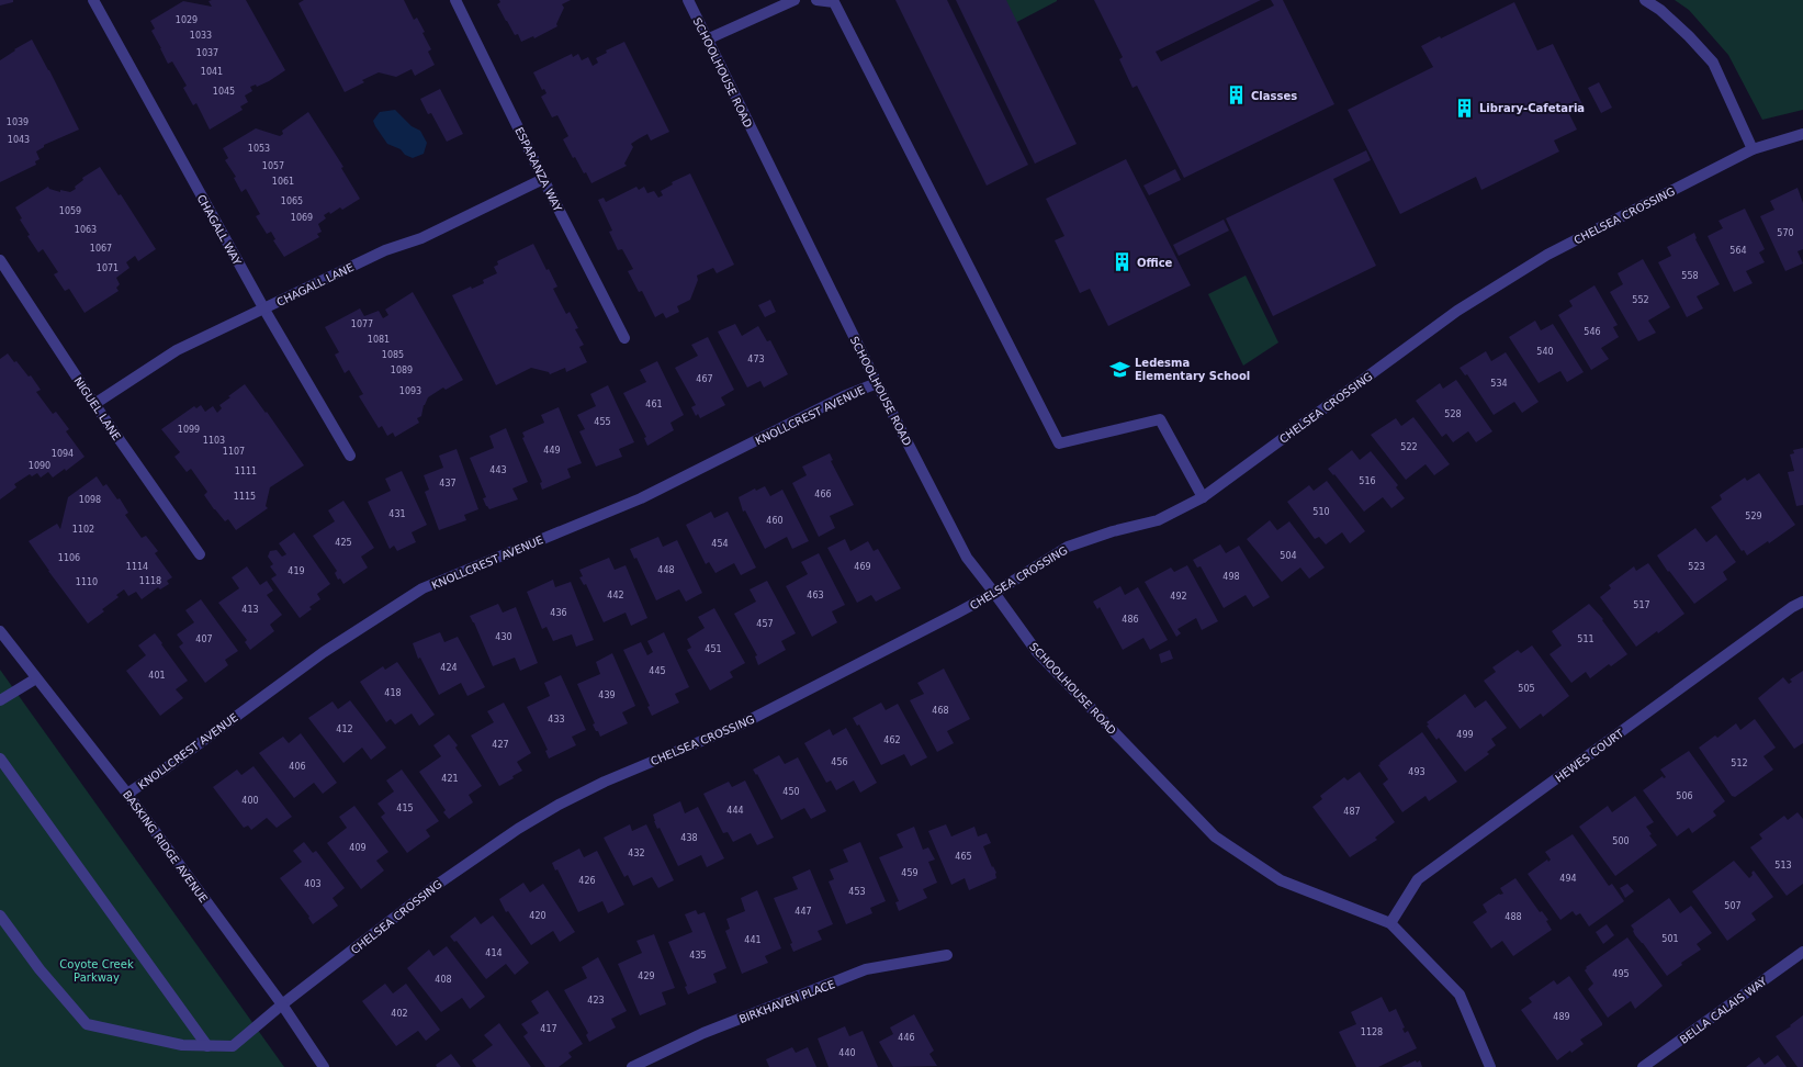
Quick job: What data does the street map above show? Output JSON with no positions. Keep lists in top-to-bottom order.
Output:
{
  "streets": {
    "street": [
      "SCHOOLHOUSE ROAD",
      "ESPARANZA WAY",
      "CHELSEA CROSSING",
      "CHAGALL WAY",
      "CHAGALL LANE",
      "NIGUEL LANE",
      "KNOLLCREST AVENUE",
      "HEWES COURT",
      "BASKING RIDGE AVENUE",
      "BIRKHAVEN PLACE",
      "BELLA CALAIS WAY"
    ]
  },
  "crossings": [
    ["SCHOOLHOUSE ROAD", "CHELSEA CROSSING"],
    ["SCHOOLHOUSE ROAD", "KNOLLCREST AVENUE"],
    ["SCHOOLHOUSE ROAD", "HEWES COURT"],
    ["ESPARANZA WAY", "CHAGALL LANE"],
    ["CHELSEA CROSSING", "BASKING RIDGE AVENUE"],
    ["CHAGALL WAY", "CHAGALL LANE"],
    ["CHAGALL LANE", "NIGUEL LANE"],
    ["KNOLLCREST AVENUE", "BASKING RIDGE AVENUE"]
  ],
  "parks": ["Coyote Creek Parkway"],
  "places": {
    "building": ["Classes", "Library-Cafetaria", "Office"],
    "school or university": ["Ledesma Elementary School"]
  },
  "house_numbers": [
    "1029",
    "1033",
    "1037",
    "1041",
    "1045",
    "1039",
    "1043",
    "1053",
    "1057",
    "1061",
    "1065",
    "1059",
    "1069",
    "1063",
    "570",
    "1067",
    "564",
    "1071",
    "558",
    "552",
    "1077",
    "546",
    "1081",
    "540",
    "1085",
    "473",
    "1089",
    "467",
    "534",
    "1093",
    "461",
    "528",
    "455",
    "1099",
    "1103",
    "522",
    "449",
    "1107",
    "1094",
    "1090",
    "443",
    "1111",
    "516",
    "437",
    "466",
    "1115",
    "1098",
    "510",
    "431",
    "529",
    "460",
    "1102",
    "425",
    "454",
    "504",
    "1106",
    "1114",
    "469",
    "523",
    "448",
    "419",
    "498",
    "1118",
    "1110",
    "442",
    "463",
    "492",
    "517",
    "413",
    "436",
    "486",
    "457",
    "430",
    "407",
    "511",
    "451",
    "424",
    "445",
    "401",
    "505",
    "418",
    "439",
    "468",
    "433",
    "412",
    "499",
    "462",
    "427",
    "456",
    "512",
    "406",
    "493",
    "421",
    "450",
    "506",
    "400",
    "415",
    "444",
    "487",
    "438",
    "500",
    "409",
    "432",
    "465",
    "513",
    "459",
    "494",
    "426",
    "403",
    "453",
    "507",
    "447",
    "420",
    "488",
    "501",
    "441",
    "414",
    "435",
    "495",
    "429",
    "408",
    "423",
    "402",
    "489",
    "417",
    "1128",
    "446",
    "440"
  ]
}
